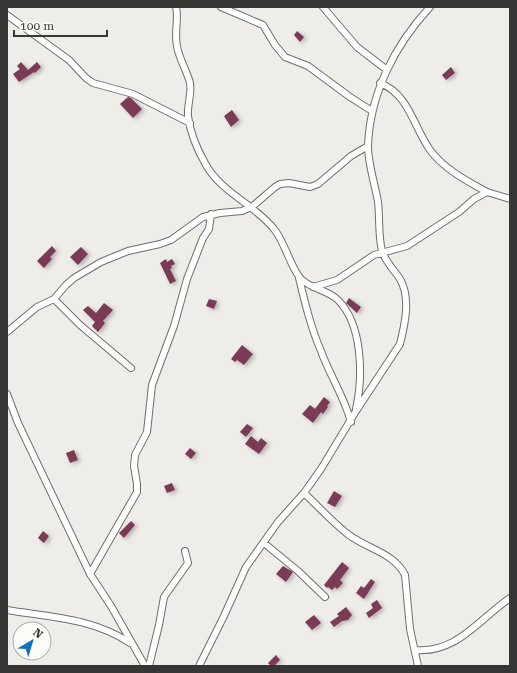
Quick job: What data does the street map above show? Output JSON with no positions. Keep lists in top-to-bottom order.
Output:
{
  "scale_bar": "100 m",
  "north": "top right"
}
